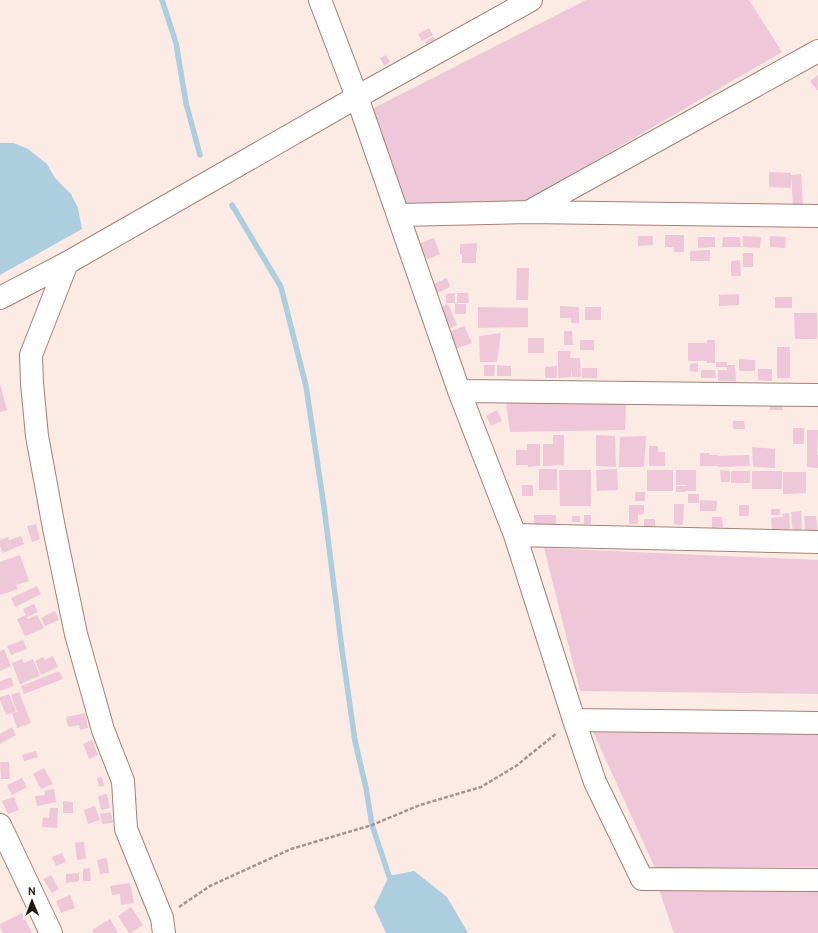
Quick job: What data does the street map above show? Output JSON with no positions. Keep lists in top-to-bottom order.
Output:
{
  "north": "top"
}
